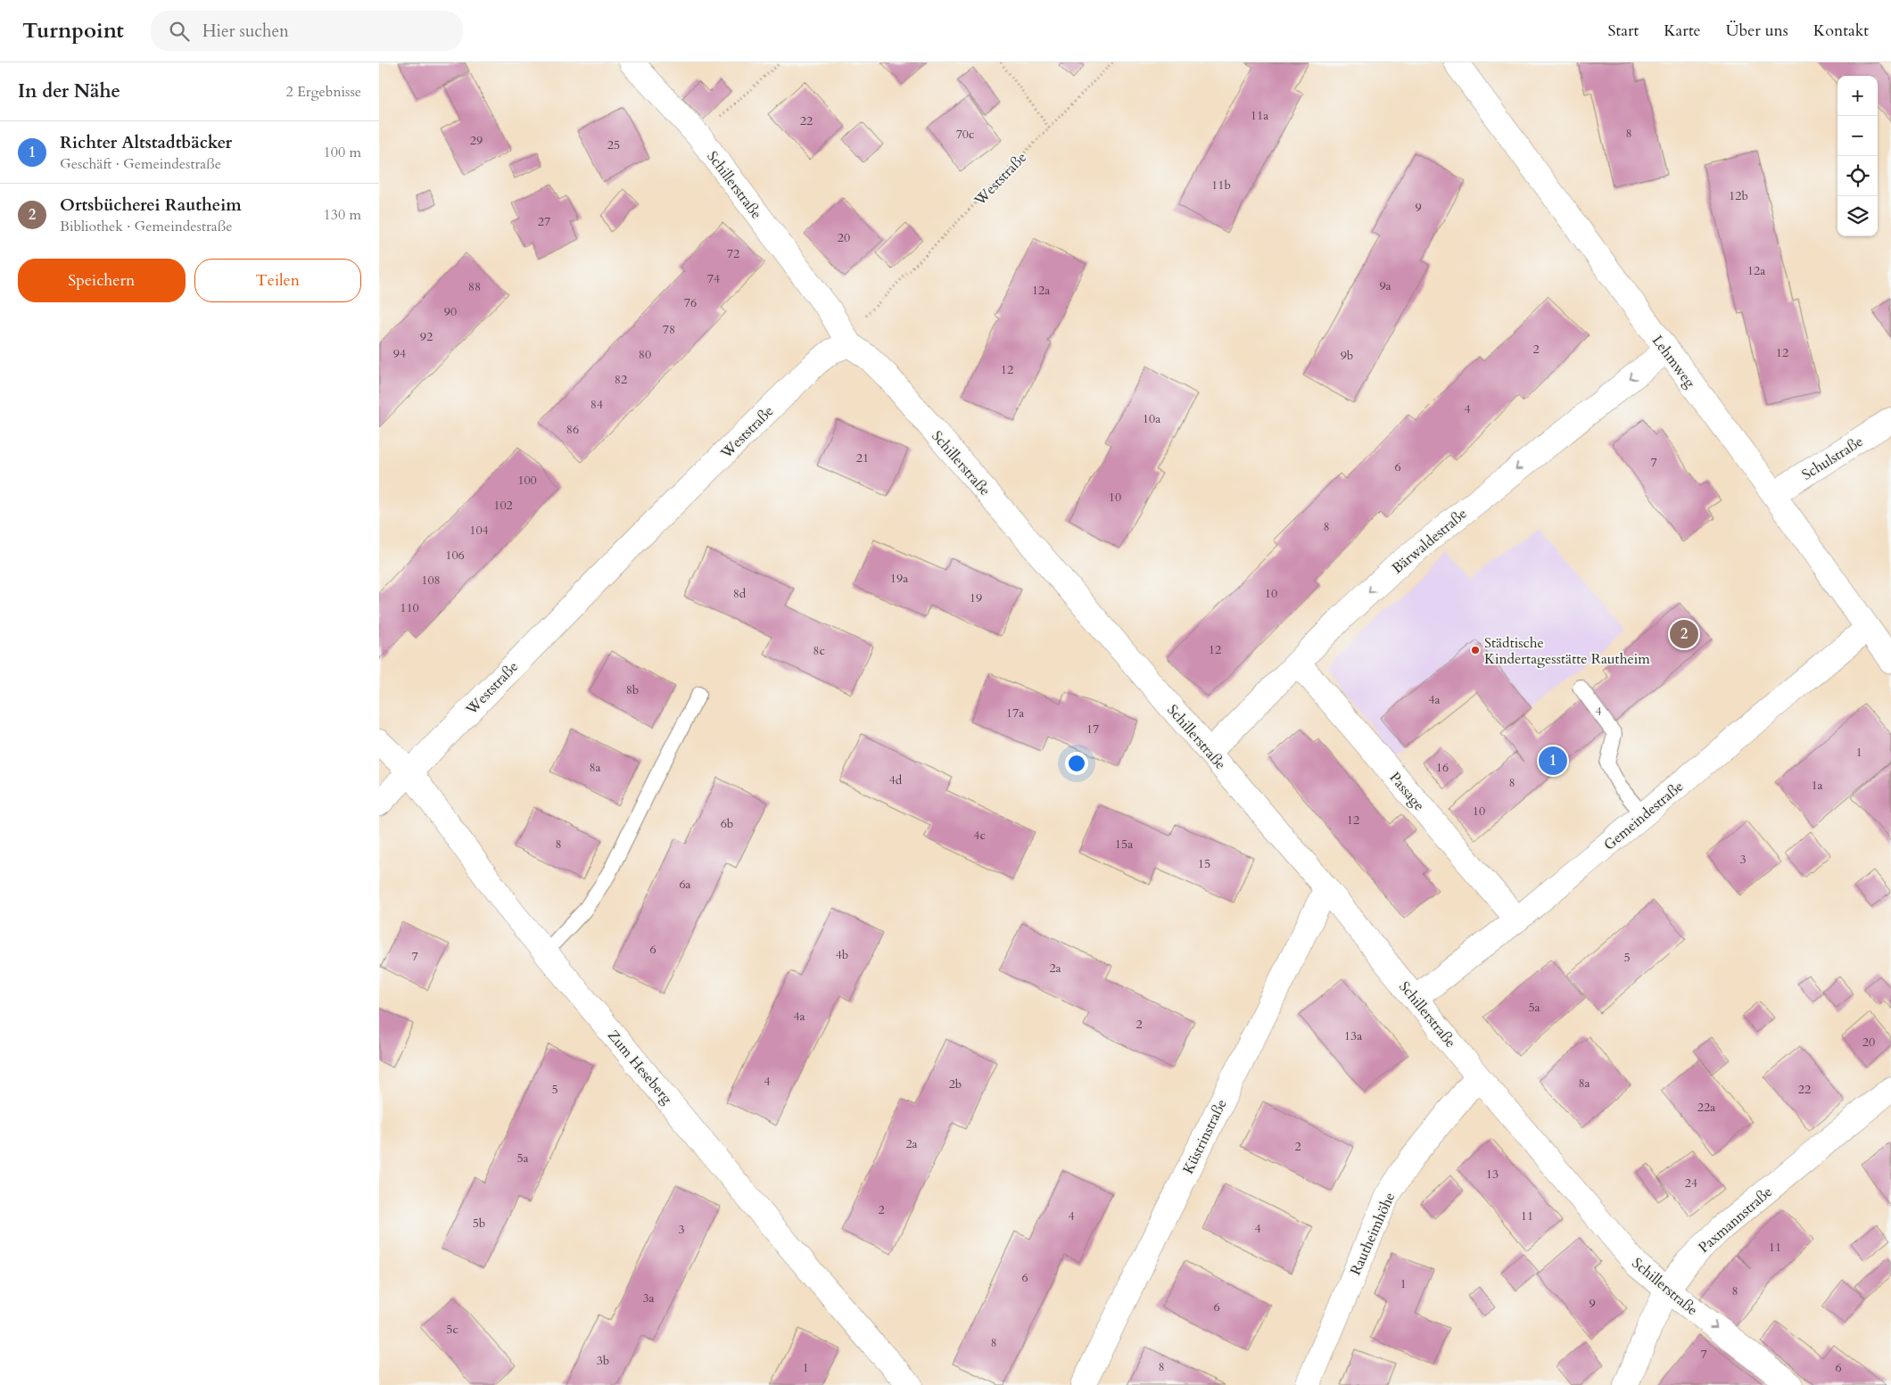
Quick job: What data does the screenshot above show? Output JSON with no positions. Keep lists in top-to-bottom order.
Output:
{
  "streets": {
    "street": [
      "Weststraße",
      "Schillerstraße",
      "Lehmweg",
      "Schulstraße",
      "Bärwaldestraße",
      "Passage",
      "Gemeindestraße",
      "Zum Heseberg",
      "Küstrinstraße",
      "Paxmannstraße",
      "Rautheimhöhe"
    ]
  },
  "crossings": [
    ["Weststraße", "Schillerstraße"],
    ["Weststraße", "Zum Heseberg"],
    ["Schillerstraße", "Bärwaldestraße"],
    ["Schillerstraße", "Gemeindestraße"],
    ["Schillerstraße", "Küstrinstraße"],
    ["Schillerstraße", "Paxmannstraße"],
    ["Schillerstraße", "Rautheimhöhe"],
    ["Lehmweg", "Schulstraße"],
    ["Lehmweg", "Bärwaldestraße"],
    ["Lehmweg", "Gemeindestraße"],
    ["Bärwaldestraße", "Passage"],
    ["Passage", "Gemeindestraße"]
  ],
  "one_way": ["Bärwaldestraße"],
  "places": ["Städtische Kindertagesstätte Rautheim"],
  "house_numbers": [
    "11a",
    "22",
    "8",
    "70c",
    "29",
    "25",
    "11b",
    "12b",
    "9",
    "27",
    "20",
    "72",
    "12a",
    "74",
    "9a",
    "88",
    "12a",
    "76",
    "90",
    "78",
    "92",
    "2",
    "12",
    "94",
    "80",
    "9b",
    "12",
    "82",
    "84",
    "4",
    "10a",
    "86",
    "21",
    "7",
    "6",
    "100",
    "10",
    "102",
    "8",
    "104",
    "106",
    "19a",
    "108",
    "8d",
    "10",
    "19",
    "110",
    "12",
    "8c",
    "8b",
    "4a",
    "4",
    "17a",
    "17",
    "1",
    "8a",
    "16",
    "4d",
    "8",
    "1a",
    "10",
    "12",
    "6b",
    "4c",
    "8",
    "15a",
    "3",
    "15",
    "6a",
    "6",
    "4b",
    "7",
    "5",
    "2a",
    "5a",
    "4a",
    "2",
    "13a",
    "20",
    "4",
    "8a",
    "2b",
    "5",
    "22",
    "22a",
    "2a",
    "2",
    "5a",
    "13",
    "24",
    "2",
    "4",
    "11",
    "5b",
    "4",
    "3",
    "11",
    "6",
    "1",
    "8",
    "3a",
    "9",
    "6",
    "5c",
    "8",
    "7",
    "3b",
    "8",
    "1",
    "6"
  ],
  "page": {
    "header": "Turnpoint",
    "search": "Hier suchen",
    "nav": [
      "Start",
      "Karte",
      "Über uns",
      "Kontakt"
    ],
    "heading": ["In der Nähe", "2 Ergebnisse"],
    "map_buttons": ["+", "−"],
    "list": [
      {
        "mark": "1",
        "name": "Richter Altstadtbäcker",
        "note": "Geschäft · Gemeindestraße",
        "value": "100 m"
      },
      {
        "mark": "2",
        "name": "Ortsbücherei Rautheim",
        "note": "Bibliothek · Gemeindestraße",
        "value": "130 m"
      }
    ],
    "buttons": ["Speichern", "Teilen"],
    "pins": ["2", "1"]
  }
}
